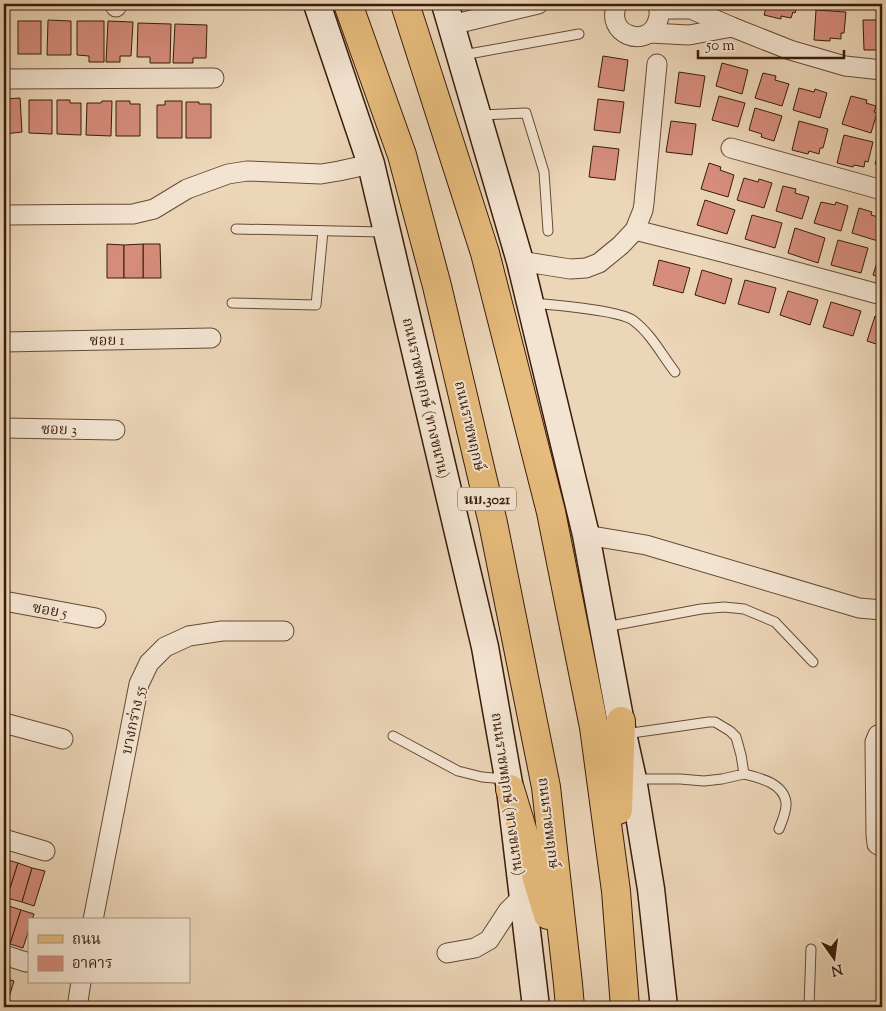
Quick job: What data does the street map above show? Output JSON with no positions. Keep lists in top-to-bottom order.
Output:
{
  "streets": {
    "main road": ["ถนนราชพฤกษ์ (ทางขนาน)", "ถนนราชพฤกษ์", "นบ.3021"],
    "street": [
      "ซอย 1",
      "ซอย 3",
      "ซอย 5",
      "บางกร่าง 55"
    ]
  },
  "legend": ["ถนน", "อาคาร"],
  "scale_bar": "50 m",
  "north": "bottom"
}
